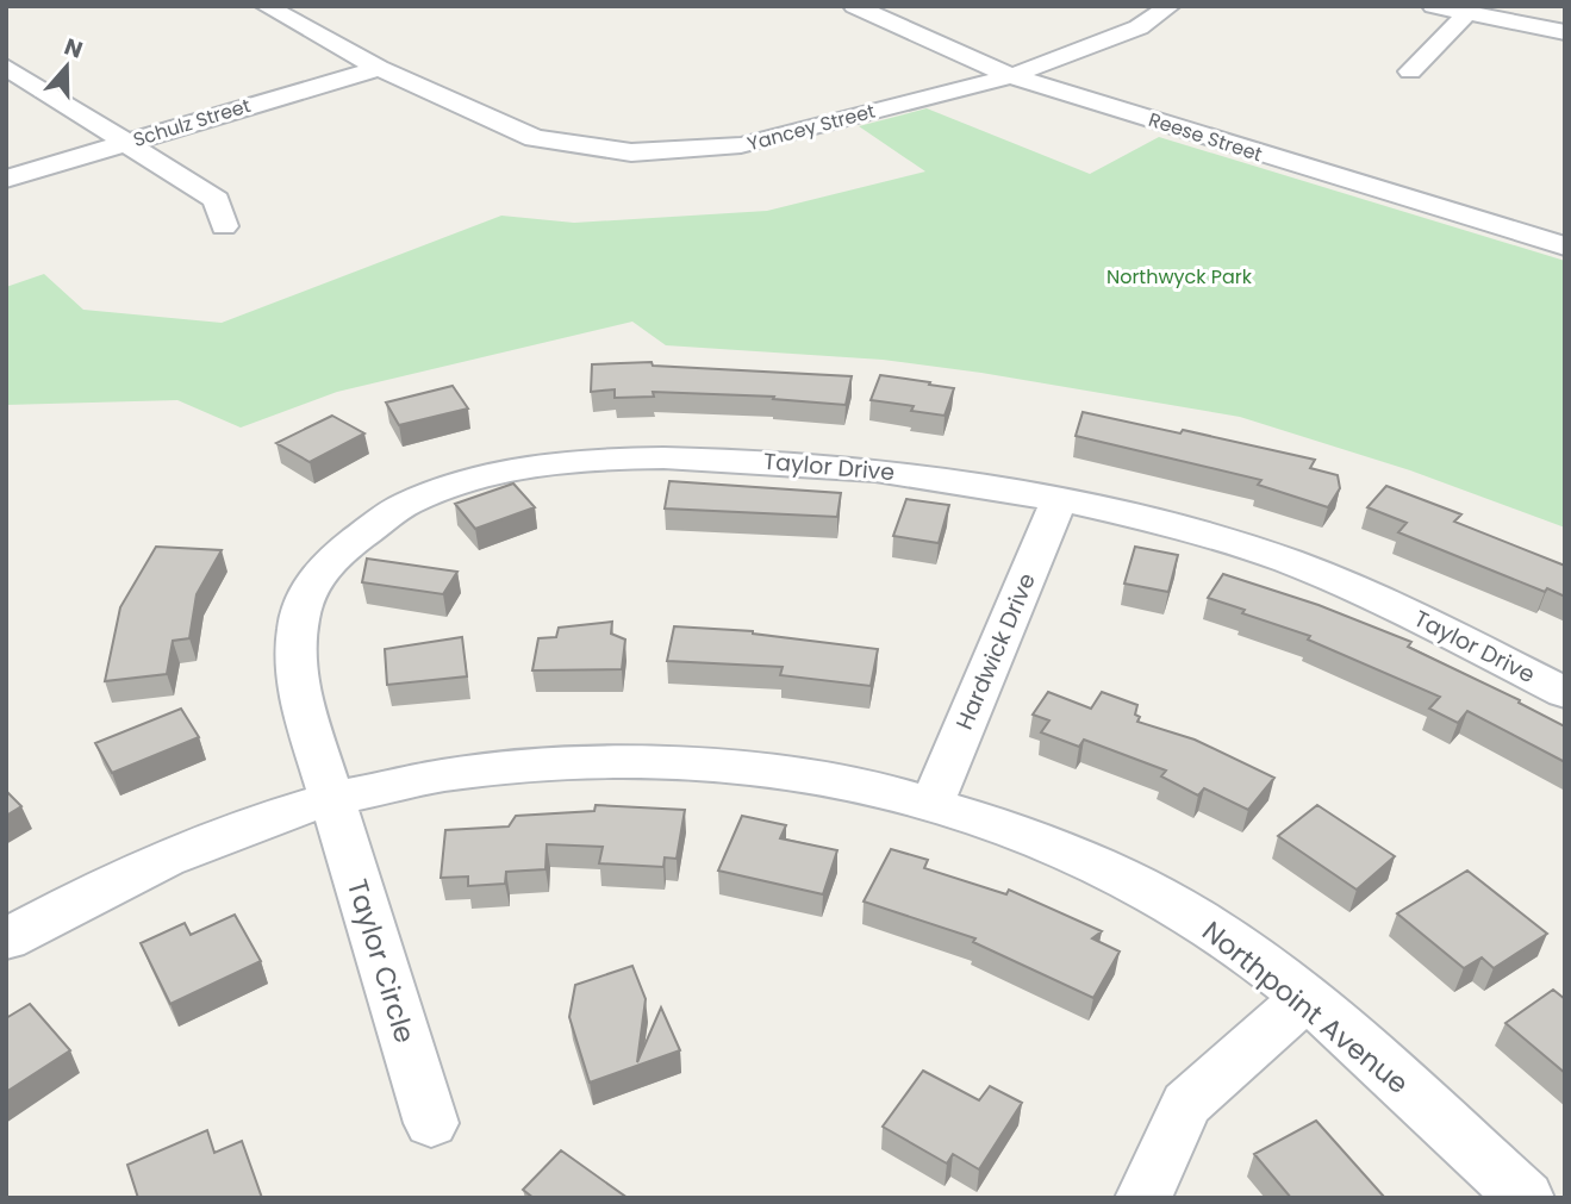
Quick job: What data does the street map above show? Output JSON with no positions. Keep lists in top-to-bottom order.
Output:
{
  "streets": {
    "street": [
      "Schulz Street",
      "Yancey Street",
      "Reese Street",
      "Taylor Drive",
      "Hardwick Drive",
      "Taylor Circle",
      "Northpoint Avenue"
    ]
  },
  "crossings": [
    ["Schulz Street", "Yancey Street"],
    ["Yancey Street", "Reese Street"],
    ["Taylor Drive", "Hardwick Drive"],
    ["Taylor Drive", "Taylor Circle"],
    ["Taylor Drive", "Northpoint Avenue"],
    ["Hardwick Drive", "Northpoint Avenue"],
    ["Taylor Circle", "Northpoint Avenue"]
  ],
  "parks": ["Northwyck Park"],
  "north": "top"
}
